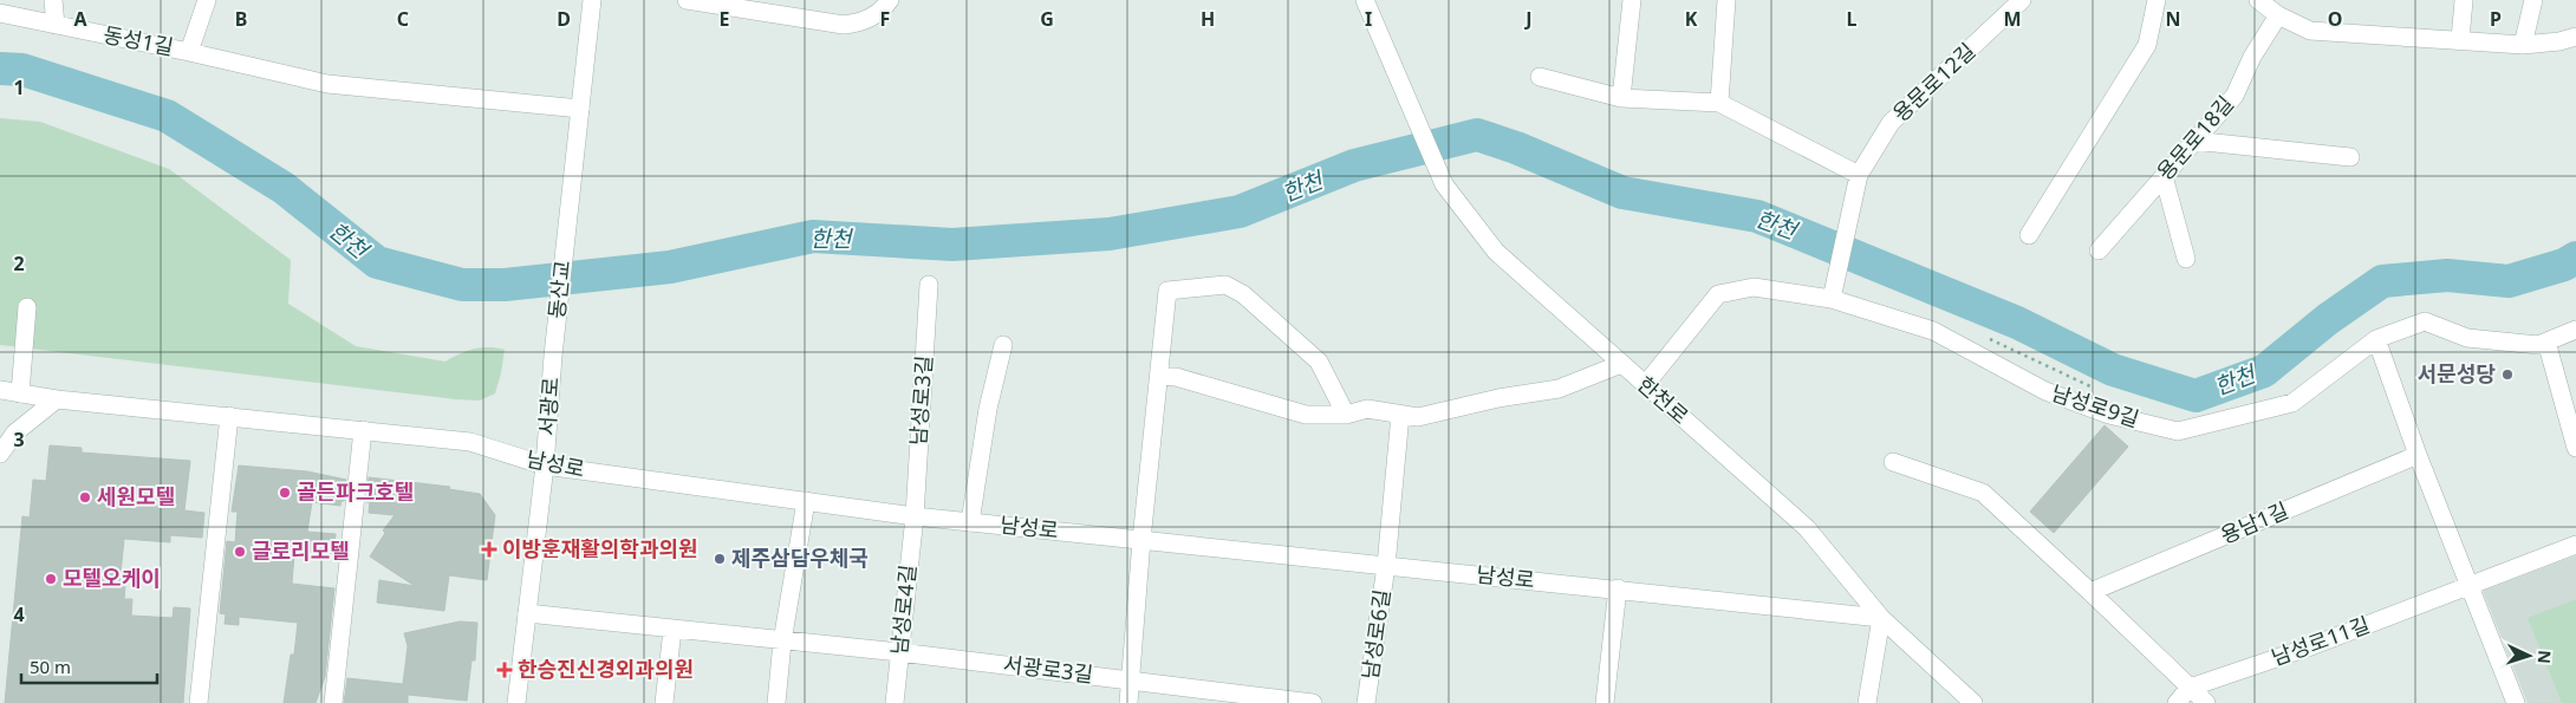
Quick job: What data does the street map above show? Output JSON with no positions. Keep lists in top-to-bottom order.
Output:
{
  "streets": {
    "street": [
      "동성1길",
      "용문로12길",
      "용문로18길",
      "동산교",
      "남성로3길",
      "한천로",
      "서광로",
      "남성로9길",
      "남성로",
      "용남1길",
      "남성로4길",
      "남성로6길",
      "남성로11길",
      "서광로3길"
    ]
  },
  "crossings": [
    ["용문로12길", "남성로9길"],
    ["동산교", "서광로"],
    ["남성로3길", "남성로"],
    ["남성로3길", "남성로4길"],
    ["한천로", "남성로9길"],
    ["한천로", "남성로"],
    ["서광로", "남성로"],
    ["서광로", "서광로3길"],
    ["남성로", "남성로4길"],
    ["남성로", "남성로6길"],
    ["남성로4길", "서광로3길"]
  ],
  "water": ["한천"],
  "places": {
    "other": [
      "서문성당",
      "골든파크호텔",
      "세원모텔",
      "글로리모텔",
      "제주삼담우체국",
      "모텔오케이"
    ],
    "health": ["이방훈재활의학과의원", "한승진신경외과의원"]
  },
  "scale_bar": "50 m",
  "north": "right",
  "grid": {
    "columns": [
      "A",
      "B",
      "C",
      "D",
      "E",
      "F",
      "G",
      "H",
      "I",
      "J",
      "K",
      "L",
      "M",
      "N",
      "O",
      "P"
    ],
    "rows": [
      "1",
      "2",
      "3",
      "4"
    ]
  }
}
